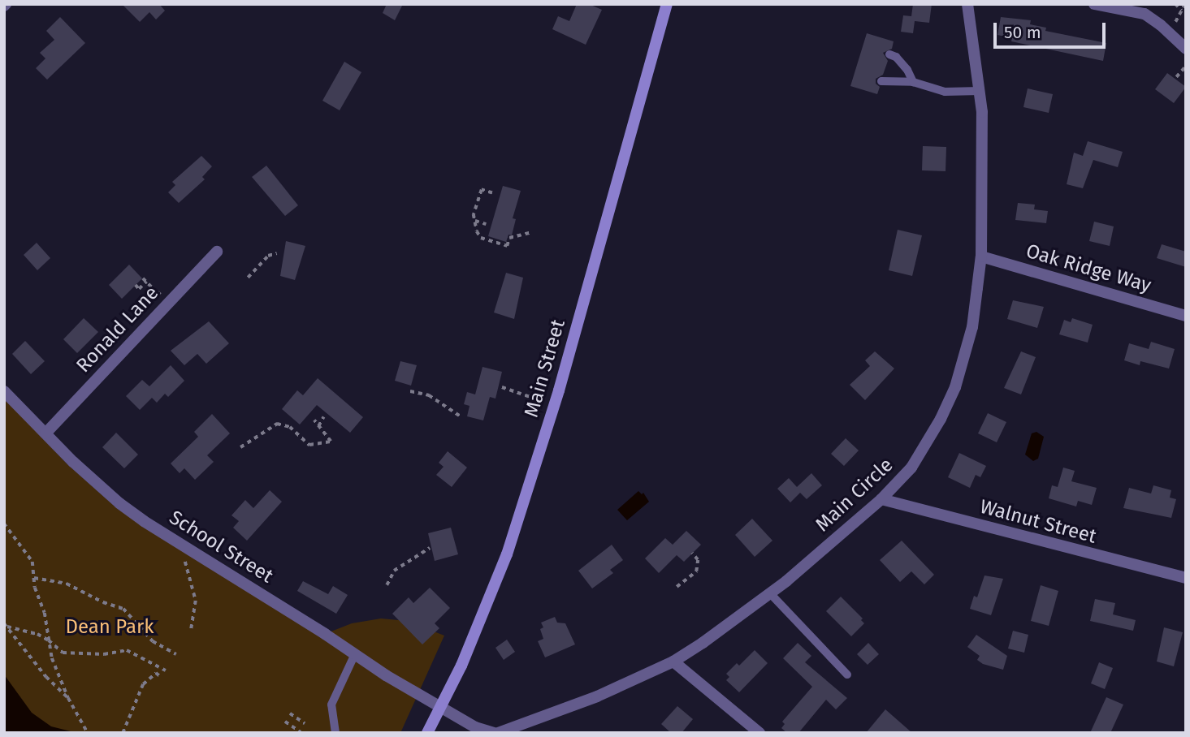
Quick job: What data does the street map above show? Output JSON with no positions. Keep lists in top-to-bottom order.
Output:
{
  "streets": {
    "main road": ["Main Street"],
    "street": [
      "Oak Ridge Way",
      "Ronald Lane",
      "Main Circle",
      "Walnut Street",
      "School Street"
    ]
  },
  "crossings": [
    ["Oak Ridge Way", "Main Circle"],
    ["Ronald Lane", "School Street"],
    ["Main Street", "Main Circle"],
    ["Main Street", "School Street"],
    ["Main Circle", "Walnut Street"],
    ["Main Circle", "School Street"]
  ],
  "parks": ["Dean Park"],
  "scale_bar": "50 m"
}
